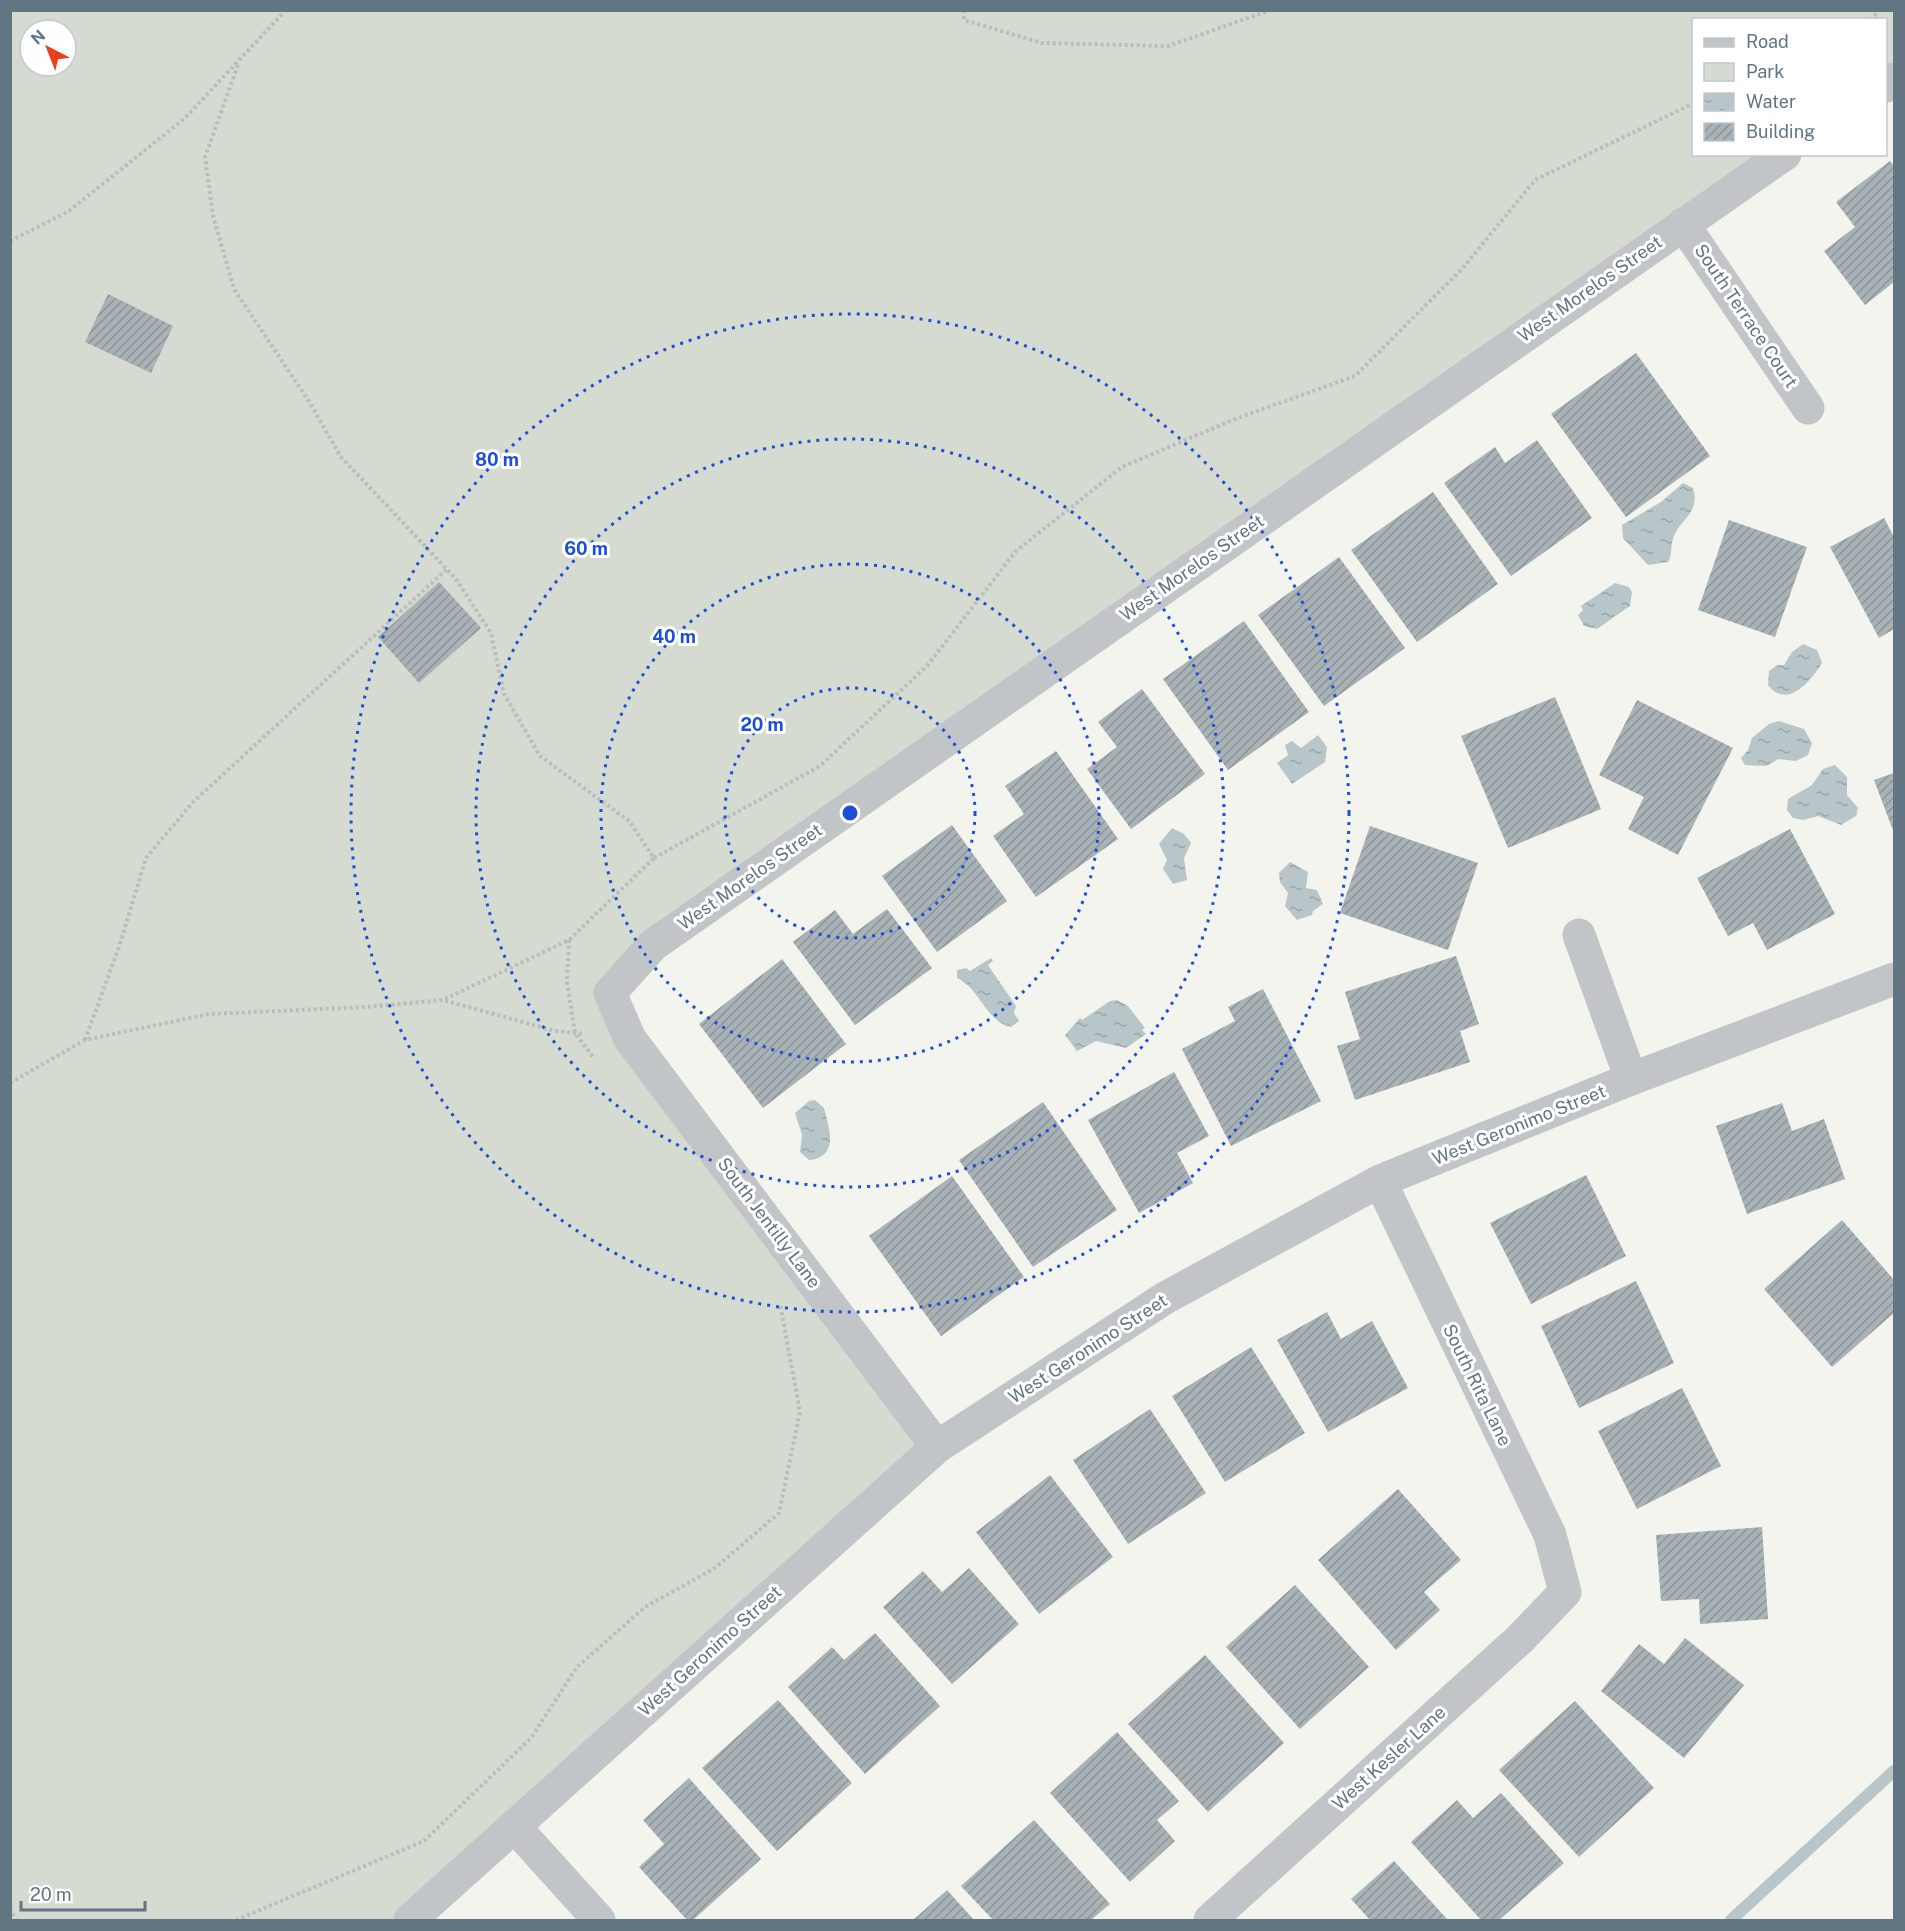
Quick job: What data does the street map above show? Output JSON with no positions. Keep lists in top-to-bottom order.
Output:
{
  "streets": {
    "street": [
      "West Morelos Street",
      "South Terrace Court",
      "West Geronimo Street",
      "South Jentilly Lane",
      "South Rita Lane",
      "West Kesler Lane"
    ]
  },
  "crossings": [
    ["West Morelos Street", "South Terrace Court"],
    ["West Morelos Street", "South Jentilly Lane"],
    ["West Geronimo Street", "South Jentilly Lane"],
    ["West Geronimo Street", "South Rita Lane"],
    ["South Rita Lane", "West Kesler Lane"]
  ],
  "legend": [
    "Road",
    "Park",
    "Water",
    "Building"
  ],
  "scale_bar": "20 m",
  "north": "top left",
  "rings": [
    "80 m",
    "60 m",
    "40 m",
    "20 m"
  ]
}
